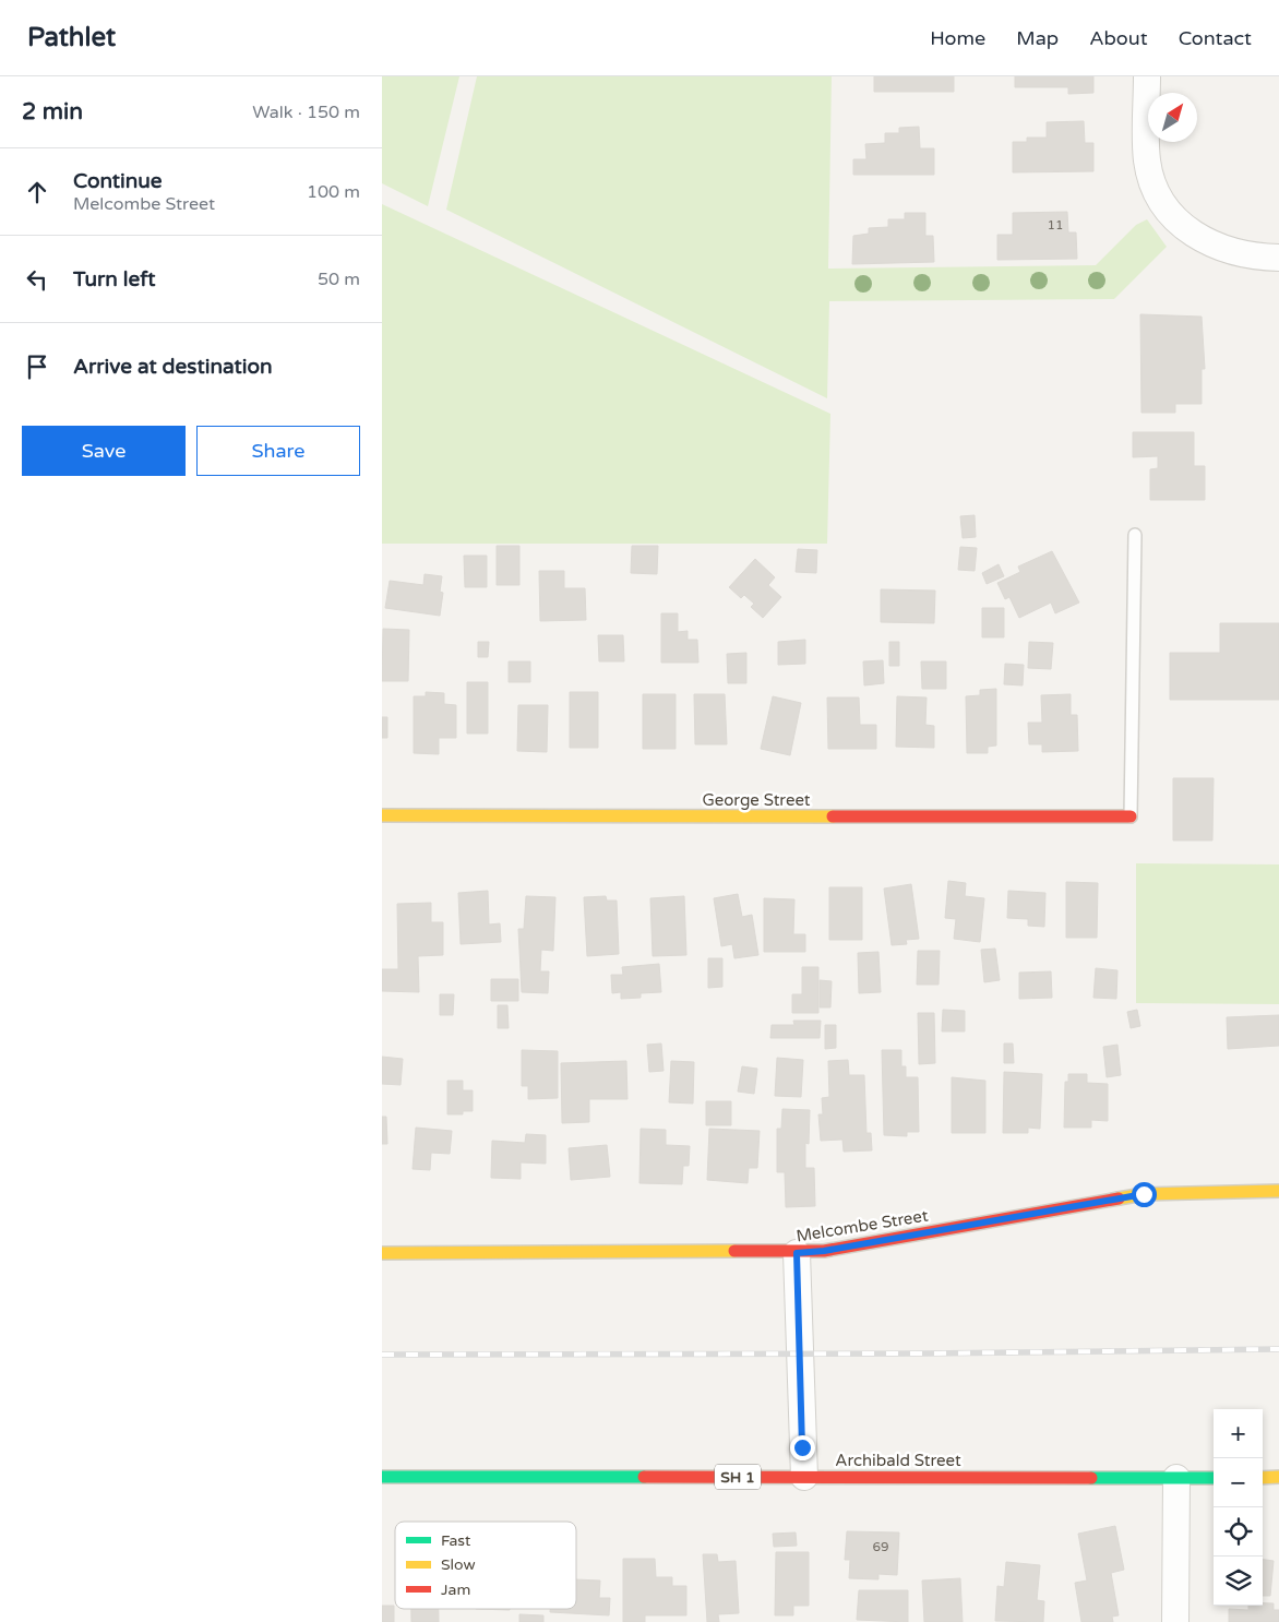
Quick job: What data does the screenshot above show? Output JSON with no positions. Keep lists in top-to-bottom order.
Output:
{
  "streets": {
    "main road": [
      "George Street",
      "Melcombe Street",
      "Archibald Street",
      "SH 1"
    ]
  },
  "house_numbers": ["11", "69"],
  "legend": ["Fast", "Slow", "Jam"],
  "north": "top right",
  "page": {
    "header": "Pathlet",
    "nav": [
      "Home",
      "Map",
      "About",
      "Contact"
    ],
    "heading": ["2 min", "Walk · 150 m"],
    "list": [
      ["Continue", "Melcombe Street", "100 m"],
      ["Turn left", "50 m"],
      "Arrive at destination"
    ],
    "buttons": ["Save", "Share"],
    "map_buttons": ["+", "−"]
  }
}
